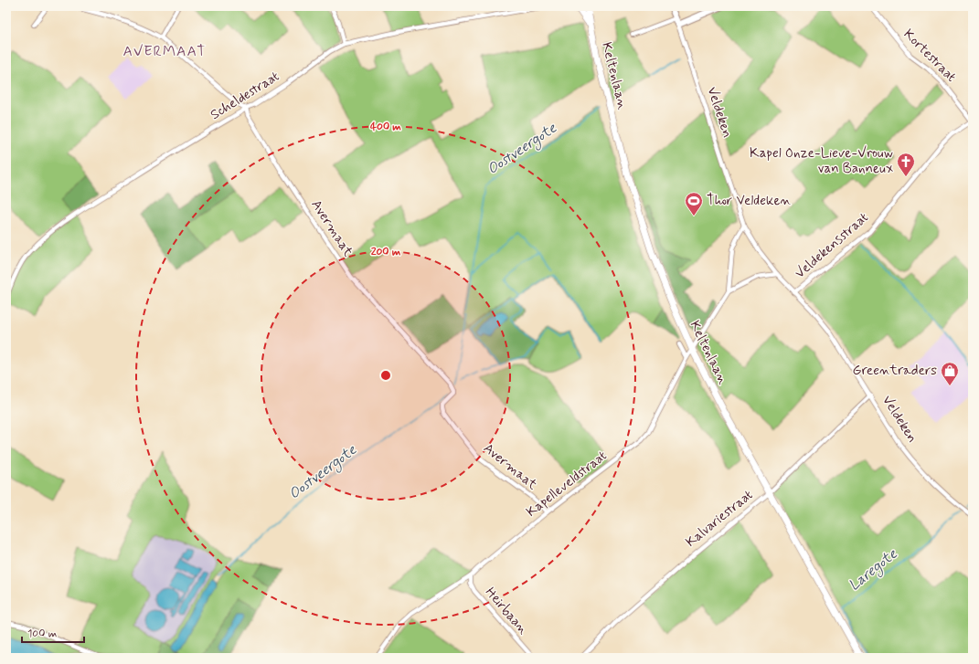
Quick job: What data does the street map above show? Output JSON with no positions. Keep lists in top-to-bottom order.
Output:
{
  "streets": {
    "main road": ["Keltenlaan"],
    "street": [
      "Kortestraat",
      "Scheldestraat",
      "Veldeken",
      "Avermaat",
      "Veldekensstraat",
      "Kapelleveldstraat",
      "Kalvariestraat",
      "Heirbaan"
    ]
  },
  "crossings": [
    ["Kortestraat", "Veldekensstraat"],
    ["Keltenlaan", "Kapelleveldstraat"],
    ["Keltenlaan", "Kalvariestraat"],
    ["Scheldestraat", "Avermaat"],
    ["Veldeken", "Veldekensstraat"],
    ["Veldeken", "Kalvariestraat"],
    ["Avermaat", "Kapelleveldstraat"],
    ["Kapelleveldstraat", "Heirbaan"]
  ],
  "districts": ["AVERMAAT"],
  "water": ["Oostveergote", "Laregote"],
  "places": {
    "church": ["Kapel Onze-Lieve-Vrouw van Banneux"],
    "sports": ["Thor Veldeken"],
    "shop": ["Greentraders"]
  },
  "scale_bar": "100 m",
  "rings": ["400 m", "200 m"]
}
